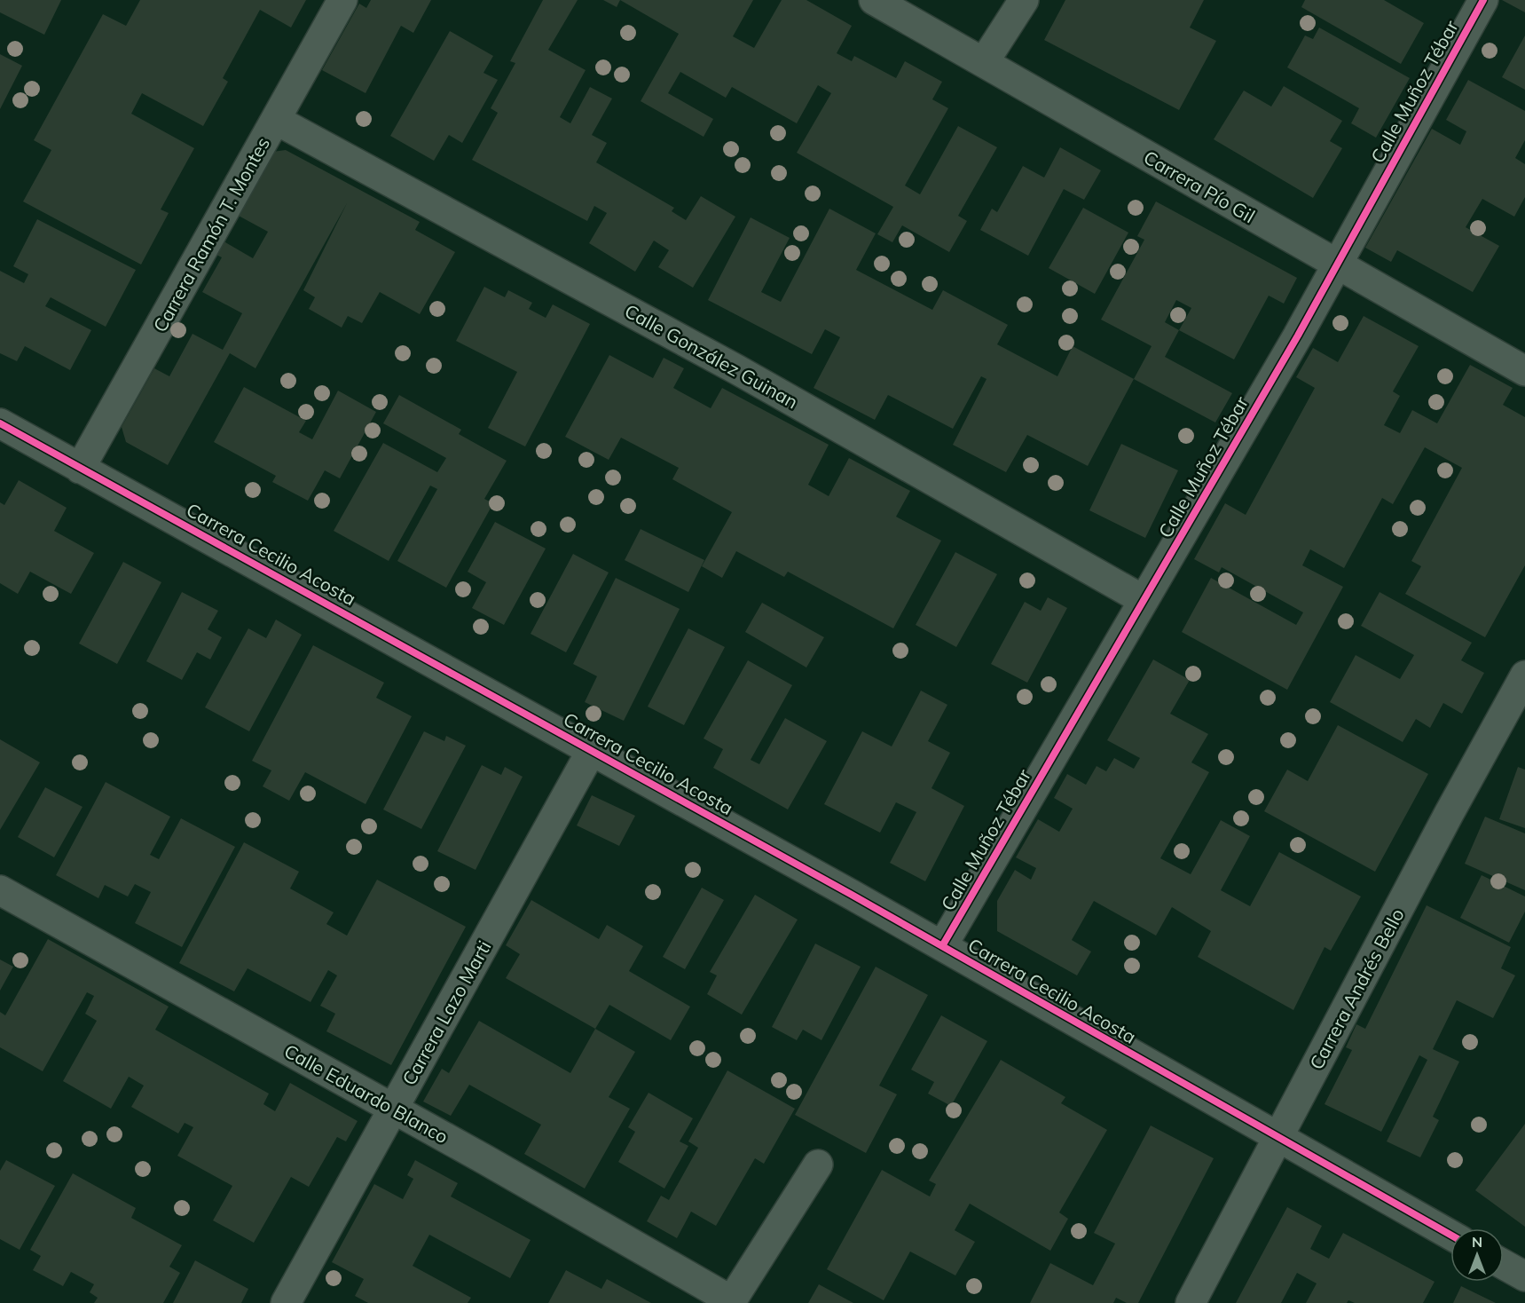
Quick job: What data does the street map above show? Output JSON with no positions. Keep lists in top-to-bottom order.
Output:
{
  "streets": {
    "street": [
      "Calle Muñoz Tébar",
      "Carrera Pío Gil",
      "Carrera Ramón T. Montes",
      "Calle González Guinan",
      "Carrera Cecilio Acosta",
      "Carrera Andrés Bello",
      "Carrera Lazo Marti",
      "Calle Eduardo Blanco"
    ]
  },
  "crossings": [
    ["Calle Muñoz Tébar", "Carrera Pío Gil"],
    ["Calle Muñoz Tébar", "Calle González Guinan"],
    ["Calle Muñoz Tébar", "Carrera Cecilio Acosta"],
    ["Carrera Ramón T. Montes", "Calle González Guinan"],
    ["Carrera Ramón T. Montes", "Carrera Cecilio Acosta"],
    ["Carrera Cecilio Acosta", "Carrera Andrés Bello"],
    ["Carrera Cecilio Acosta", "Carrera Lazo Marti"],
    ["Carrera Lazo Marti", "Calle Eduardo Blanco"]
  ],
  "north": "top"
}
